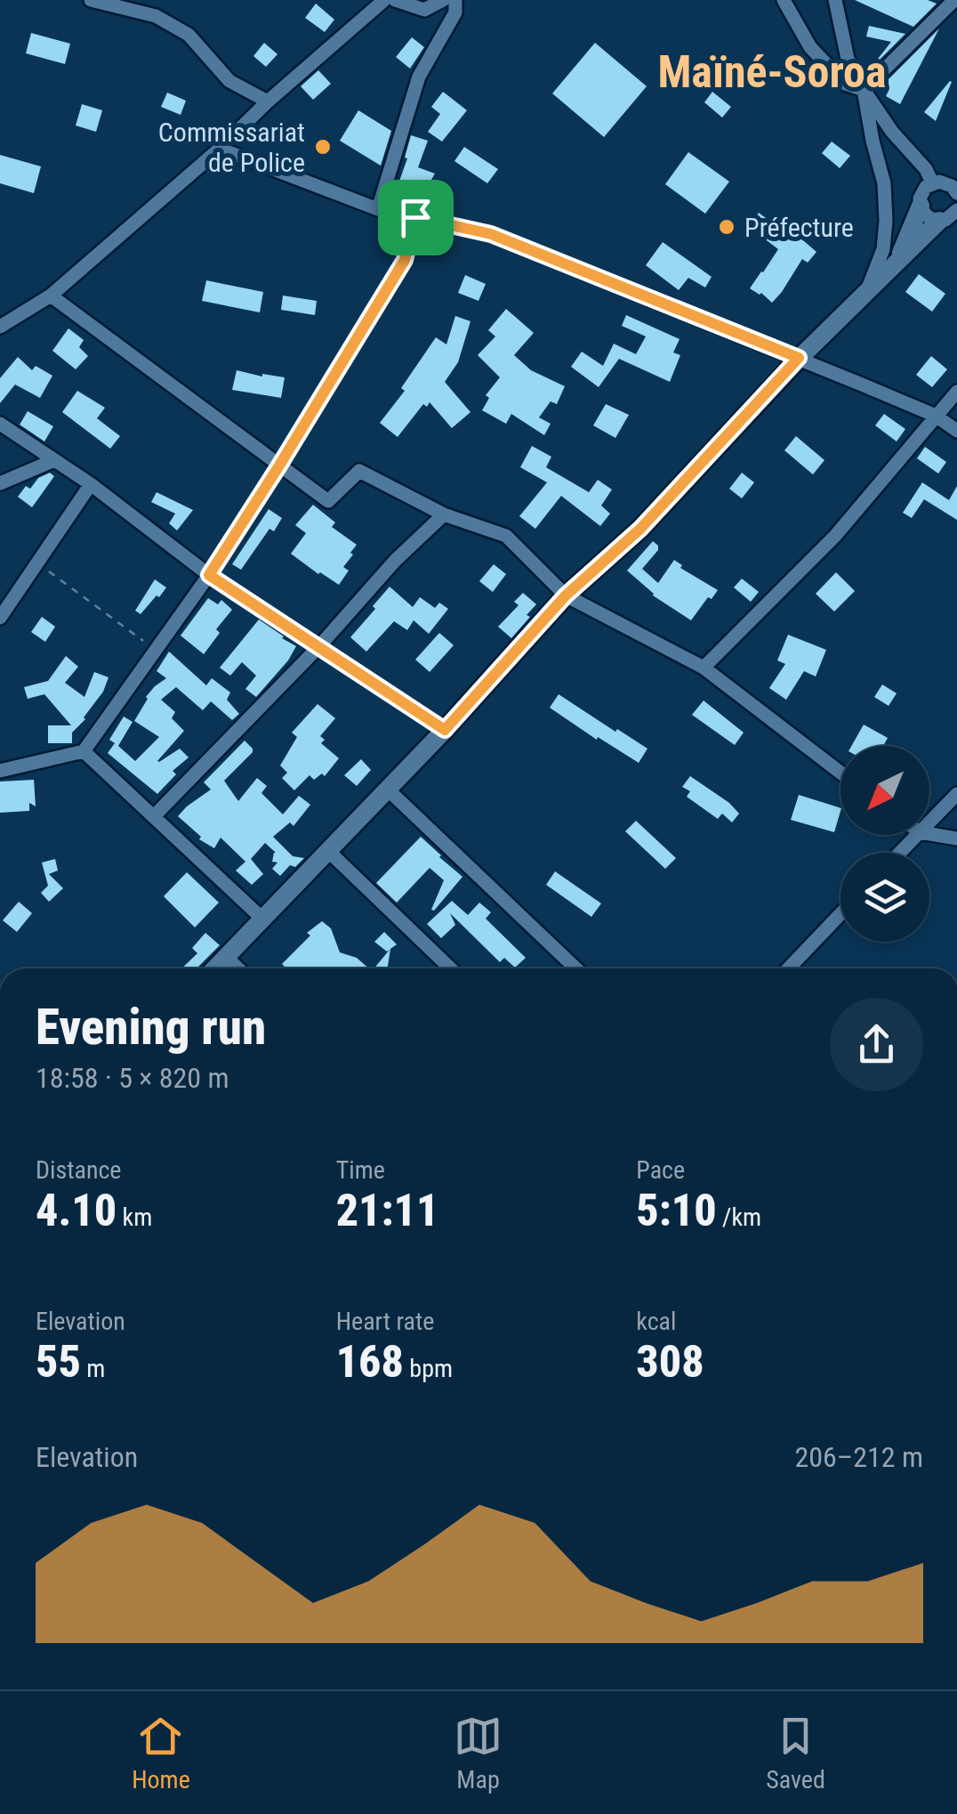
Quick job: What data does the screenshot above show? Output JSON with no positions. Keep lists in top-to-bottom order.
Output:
{
  "districts": ["Maïné-Soroa"],
  "places": ["Commissariat de Police", "Préfecture"],
  "north": "bottom left",
  "page": {
    "heading": ["Evening run", "18:58 · 5 × 820 m"],
    "stats": [
      ["Distance", "4.10 km"],
      ["Time", "21:11"],
      ["Pace", "5:10 /km"],
      ["Elevation", "55 m"],
      ["Heart rate", "168 bpm"],
      ["kcal", "308"]
    ],
    "chart": ["Elevation", "206–212 m"],
    "tabs": ["Home", "Map", "Saved"]
  }
}
